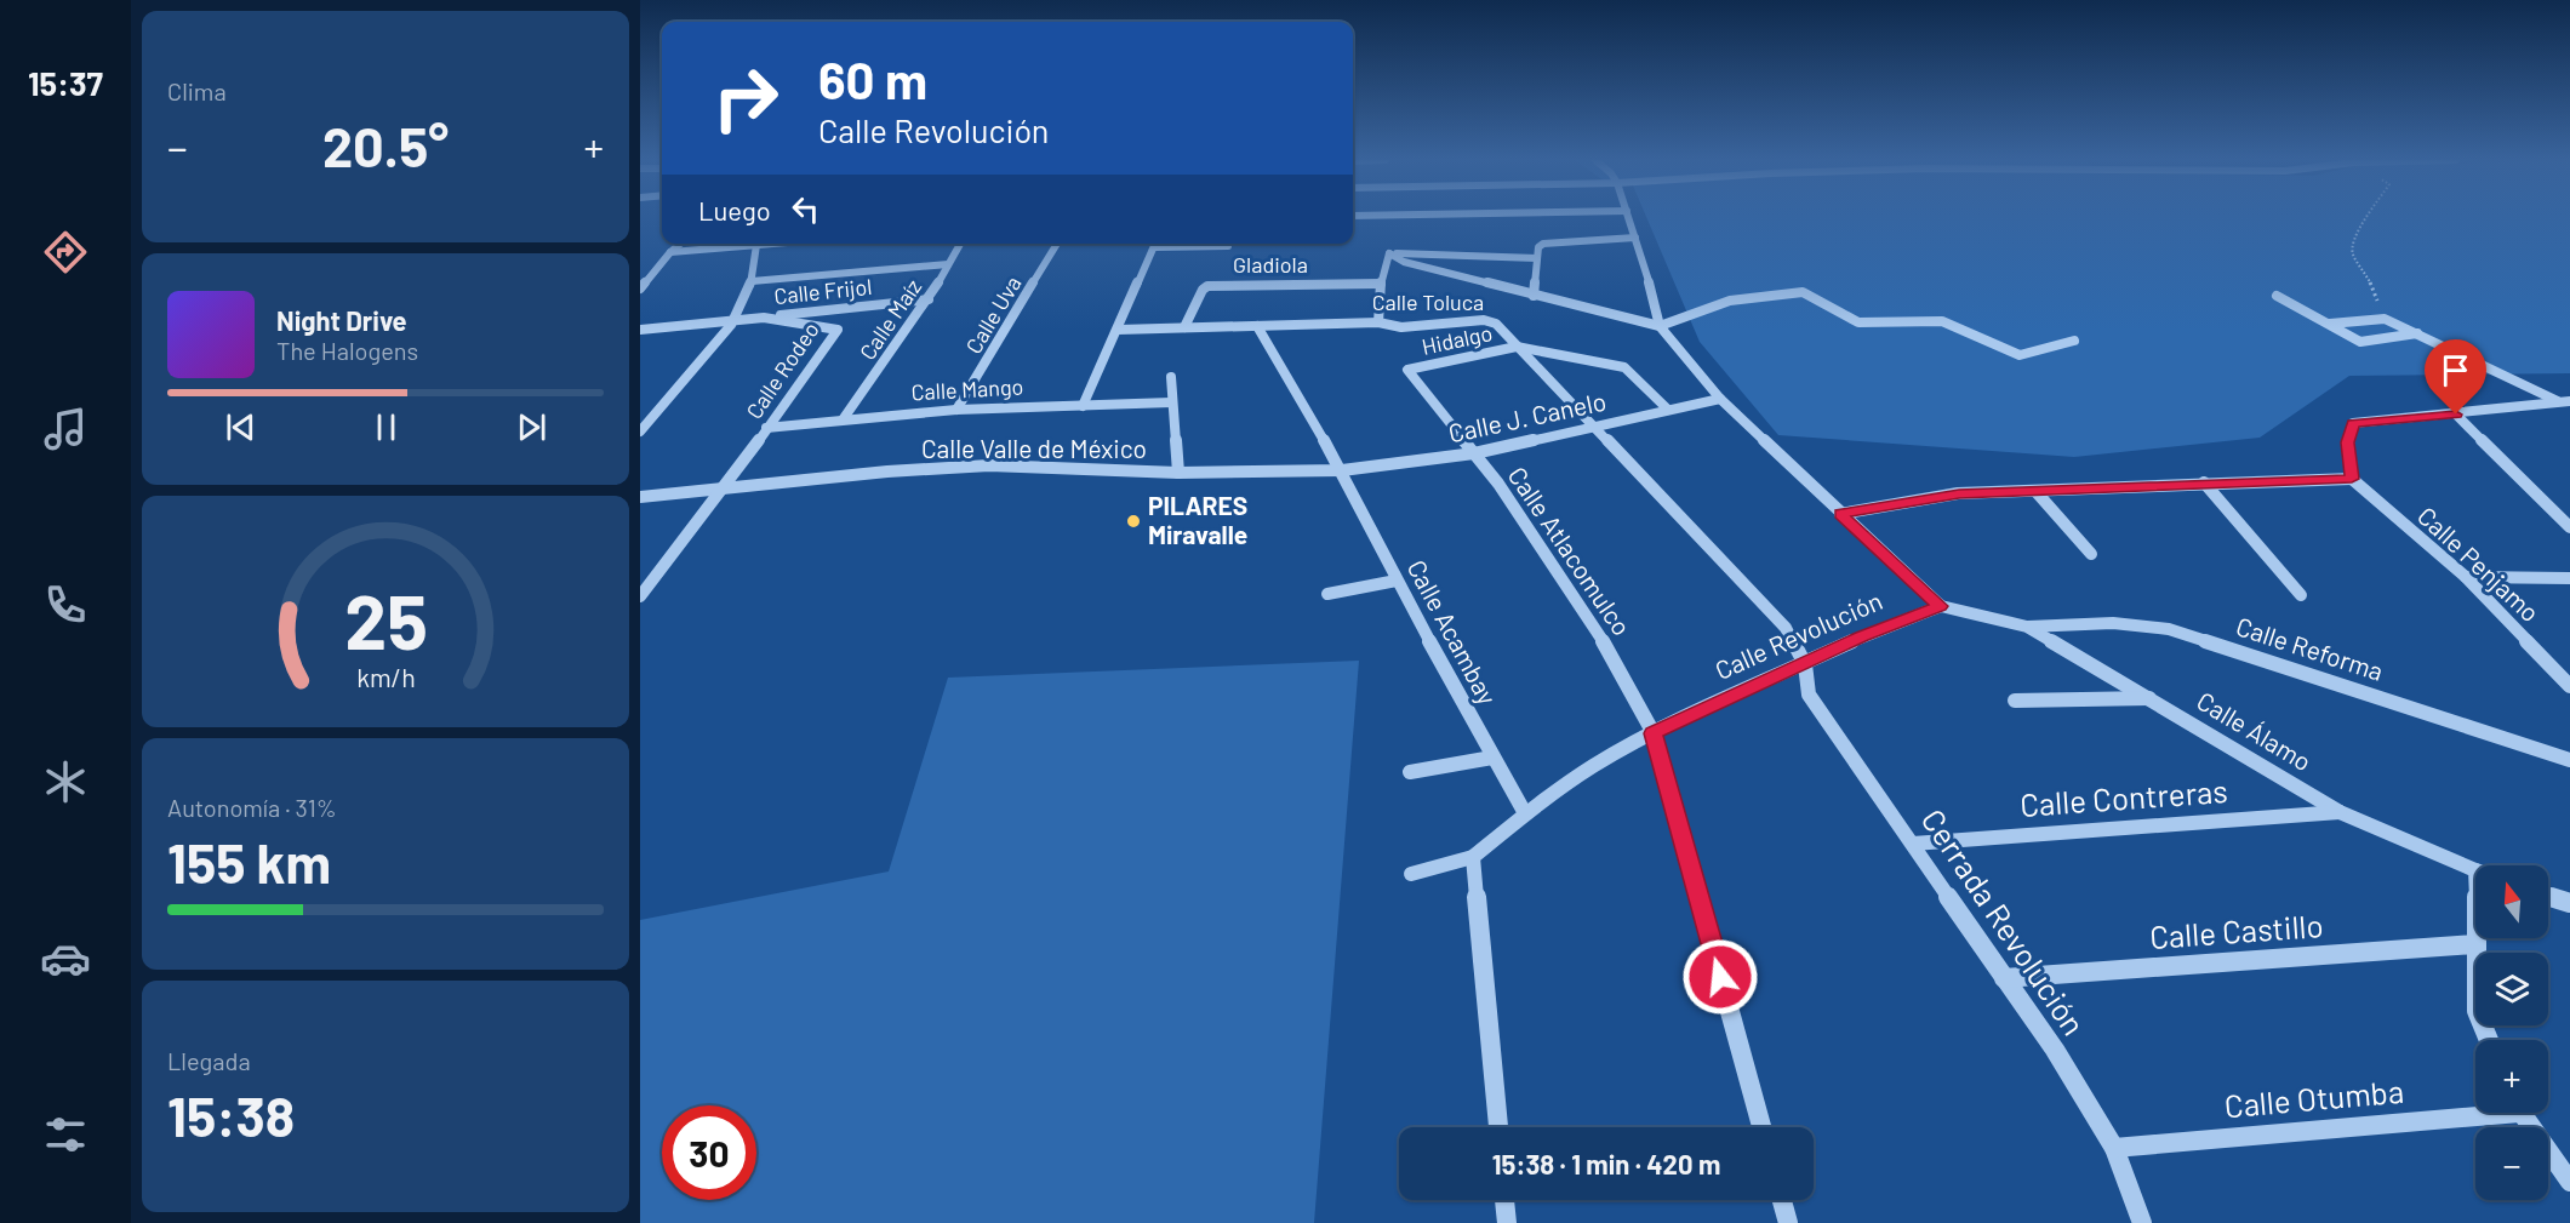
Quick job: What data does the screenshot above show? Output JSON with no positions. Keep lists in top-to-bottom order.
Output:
{
  "streets": {
    "street": [
      "Gladiola",
      "Calle Frijol",
      "Calle Toluca",
      "Calle Uva",
      "Calle Maíz",
      "Hidalgo",
      "Calle Rodeo",
      "Calle Mango",
      "Calle J. Canelo",
      "Calle Valle de México",
      "Calle Atlacomulco",
      "Calle Penjamo",
      "Calle Acambay",
      "Calle Revolución",
      "Calle Reforma",
      "Calle Álamo",
      "Calle Contreras",
      "Cerrada Revolución",
      "Calle Castillo",
      "Calle Otumba"
    ]
  },
  "crossings": [
    ["Gladiola", "Calle Toluca"],
    ["Calle Frijol", "Calle Maíz"],
    ["Calle Frijol", "Calle Rodeo"],
    ["Calle Toluca", "Hidalgo"],
    ["Calle Toluca", "Calle J. Canelo"],
    ["Calle Toluca", "Calle Acambay"],
    ["Calle Toluca", "Calle Revolución"],
    ["Calle Toluca", "Cerrada Revolución"],
    ["Calle Uva", "Calle Mango"],
    ["Calle Maíz", "Calle Mango"],
    ["Hidalgo", "Calle Atlacomulco"],
    ["Calle Rodeo", "Calle Mango"],
    ["Calle Rodeo", "Calle Valle de México"],
    ["Calle J. Canelo", "Calle Valle de México"],
    ["Calle J. Canelo", "Calle Atlacomulco"],
    ["Calle J. Canelo", "Calle Acambay"],
    ["Calle J. Canelo", "Calle Revolución"],
    ["Calle Valle de México", "Calle Acambay"],
    ["Calle Atlacomulco", "Calle Revolución"],
    ["Calle Acambay", "Calle Revolución"],
    ["Calle Revolución", "Calle Álamo"],
    ["Calle Revolución", "Cerrada Revolución"],
    ["Calle Reforma", "Calle Álamo"],
    ["Calle Álamo", "Calle Contreras"],
    ["Calle Contreras", "Cerrada Revolución"],
    ["Cerrada Revolución", "Calle Castillo"],
    ["Cerrada Revolución", "Calle Otumba"]
  ],
  "places": ["PILARES Miravalle"],
  "north": "top",
  "page": {
    "tabs": "15:37",
    "tile": [
      "Clima",
      ["Autonomía · 31%", "155 km"],
      ["Llegada", "15:38"]
    ],
    "turn": ["60 m", "Calle Revolución"],
    "heat": ["−", "20.5°", "+"],
    "then": "Luego",
    "song": ["Night Drive", "The Halogens"],
    "map_buttons": ["+", "−"],
    "limit": "30",
    "trip": "15:38 · 1 min · 420 m",
    "gauge": ["25", "km/h"]
  }
}
